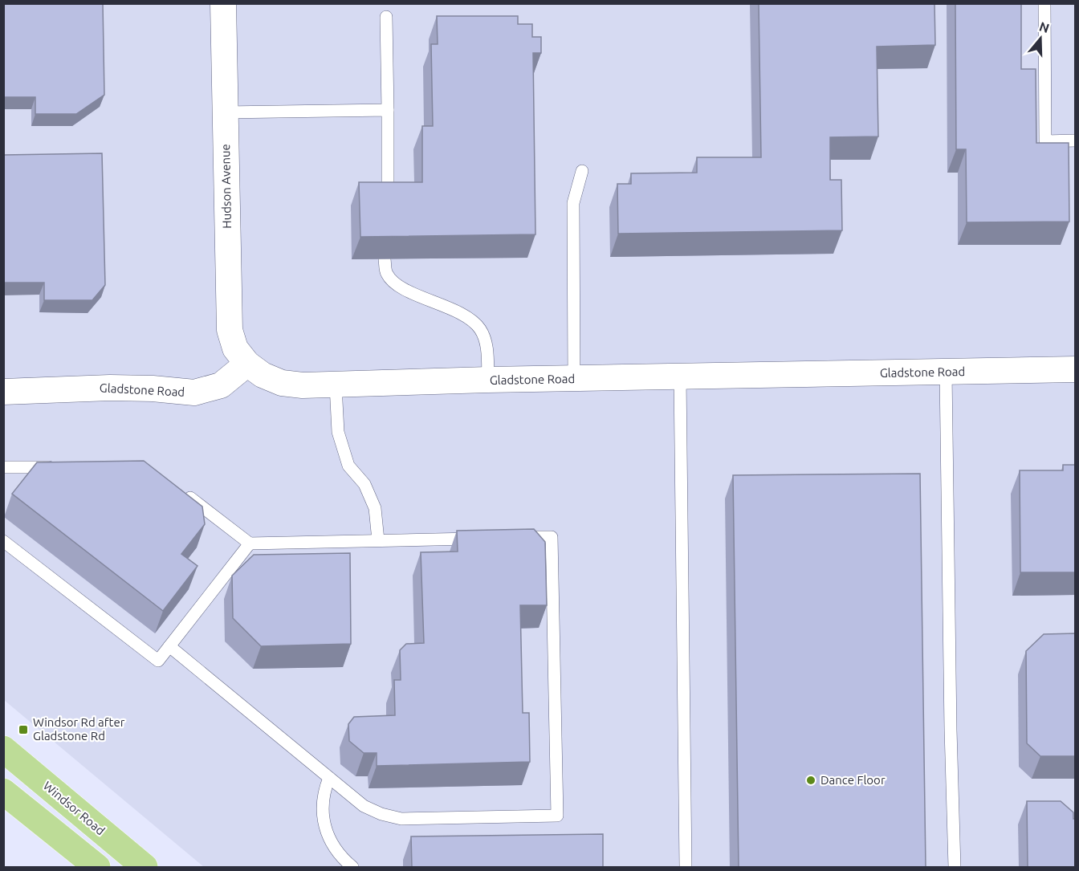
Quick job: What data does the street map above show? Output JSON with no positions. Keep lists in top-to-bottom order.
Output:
{
  "streets": {
    "main road": ["Windsor Road"],
    "street": ["Hudson Avenue", "Gladstone Road"]
  },
  "crossings": [
    ["Hudson Avenue", "Gladstone Road"]
  ],
  "places": {
    "transit": ["Windsor Rd after Gladstone Rd"],
    "other": ["Dance Floor"]
  },
  "north": "top"
}
